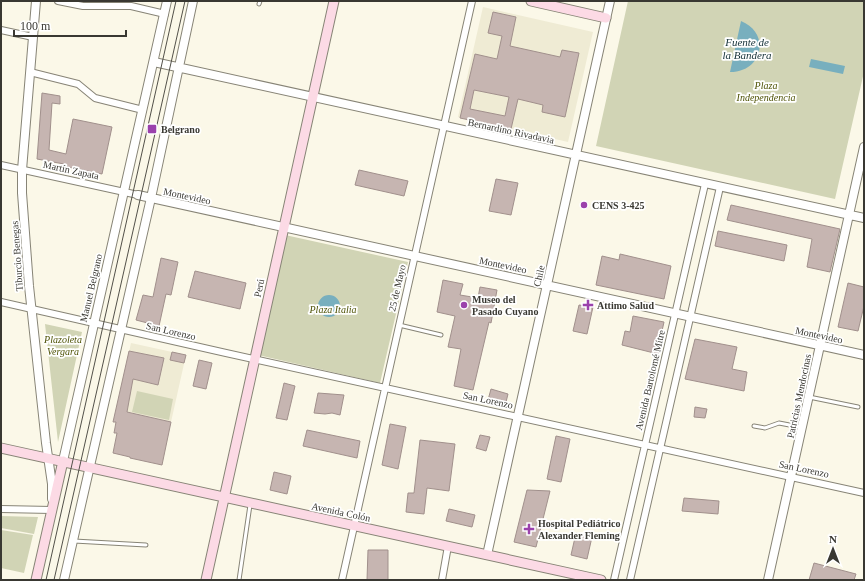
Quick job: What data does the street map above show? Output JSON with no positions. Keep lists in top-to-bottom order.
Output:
{
  "streets": {
    "main road": ["Manuel Belgrano", "Perú", "Avenida Colón"],
    "street": [
      "Bernardino Rivadavia",
      "Martín Zapata",
      "Montevideo",
      "Tiburcio Benegas",
      "Chile",
      "25 de Mayo",
      "San Lorenzo",
      "Avenida Bartolomé Mitre",
      "Patricias Mendocinas"
    ]
  },
  "crossings": [
    ["Bernardino Rivadavia", "Chile"],
    ["Bernardino Rivadavia", "Manuel Belgrano"],
    ["Bernardino Rivadavia", "Perú"],
    ["Bernardino Rivadavia", "25 de Mayo"],
    ["Bernardino Rivadavia", "Avenida Bartolomé Mitre"],
    ["Bernardino Rivadavia", "Patricias Mendocinas"],
    ["Martín Zapata", "Montevideo"],
    ["Martín Zapata", "Tiburcio Benegas"],
    ["Martín Zapata", "Manuel Belgrano"],
    ["Montevideo", "Chile"],
    ["Montevideo", "Perú"],
    ["Montevideo", "25 de Mayo"],
    ["Montevideo", "Avenida Bartolomé Mitre"],
    ["Montevideo", "Patricias Mendocinas"],
    ["Tiburcio Benegas", "Manuel Belgrano"],
    ["Tiburcio Benegas", "San Lorenzo"],
    ["Tiburcio Benegas", "Avenida Colón"],
    ["Chile", "San Lorenzo"],
    ["Chile", "Avenida Colón"],
    ["Manuel Belgrano", "San Lorenzo"],
    ["Manuel Belgrano", "Avenida Colón"],
    ["Perú", "San Lorenzo"],
    ["Perú", "Avenida Colón"],
    ["25 de Mayo", "San Lorenzo"],
    ["25 de Mayo", "Avenida Colón"],
    ["San Lorenzo", "Avenida Bartolomé Mitre"],
    ["San Lorenzo", "Patricias Mendocinas"]
  ],
  "water": ["Fuente de la Bandera"],
  "parks": ["Plaza Independencia", "Plaza Italia", "Plazoleta Vergara"],
  "places": {
    "transit": ["Belgrano"],
    "other": ["CENS 3-425", "Museo del Pasado Cuyano"],
    "health": ["Attimo Salud", "Hospital Pediátrico Alexander Fleming"]
  },
  "scale_bar": "100 m",
  "north": "top"
}
